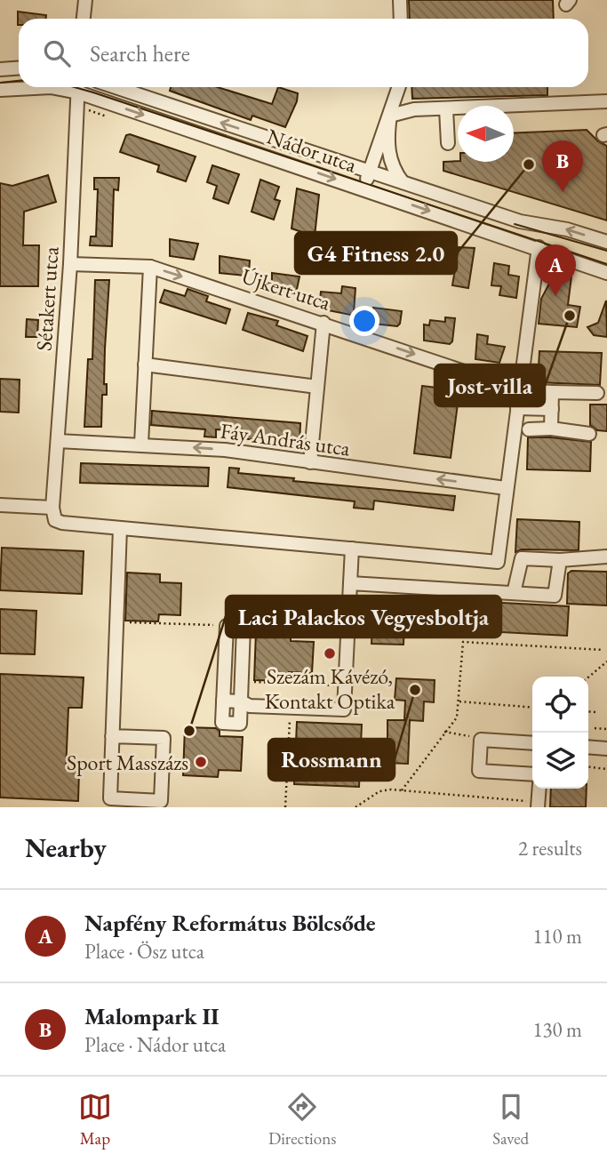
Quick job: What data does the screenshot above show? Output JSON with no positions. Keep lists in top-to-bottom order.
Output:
{
  "streets": {
    "street": [
      "Nádor utca",
      "Újkert utca",
      "Sétakert utca",
      "Fáy András utca"
    ]
  },
  "crossings": [
    ["Nádor utca", "Sétakert utca"],
    ["Újkert utca", "Sétakert utca"],
    ["Sétakert utca", "Fáy András utca"]
  ],
  "places": [
    "G4 Fitness 2.0",
    "Jost-villa",
    "Szezám Kávézó, Kontakt Optika",
    "Rossmann",
    "Laci Palackos Vegyesboltja",
    "Sport Masszázs"
  ],
  "north": "left",
  "page": {
    "search": "Search here",
    "pins": ["B", "A"],
    "heading": ["Nearby", "2 results"],
    "list": [
      {
        "mark": "A",
        "name": "Napfény Református Bölcsőde",
        "note": "Place · Ösz utca",
        "value": "110 m"
      },
      {
        "mark": "B",
        "name": "Malompark II",
        "note": "Place · Nádor utca",
        "value": "130 m"
      }
    ],
    "nav": ["Map", "Directions", "Saved"]
  }
}
